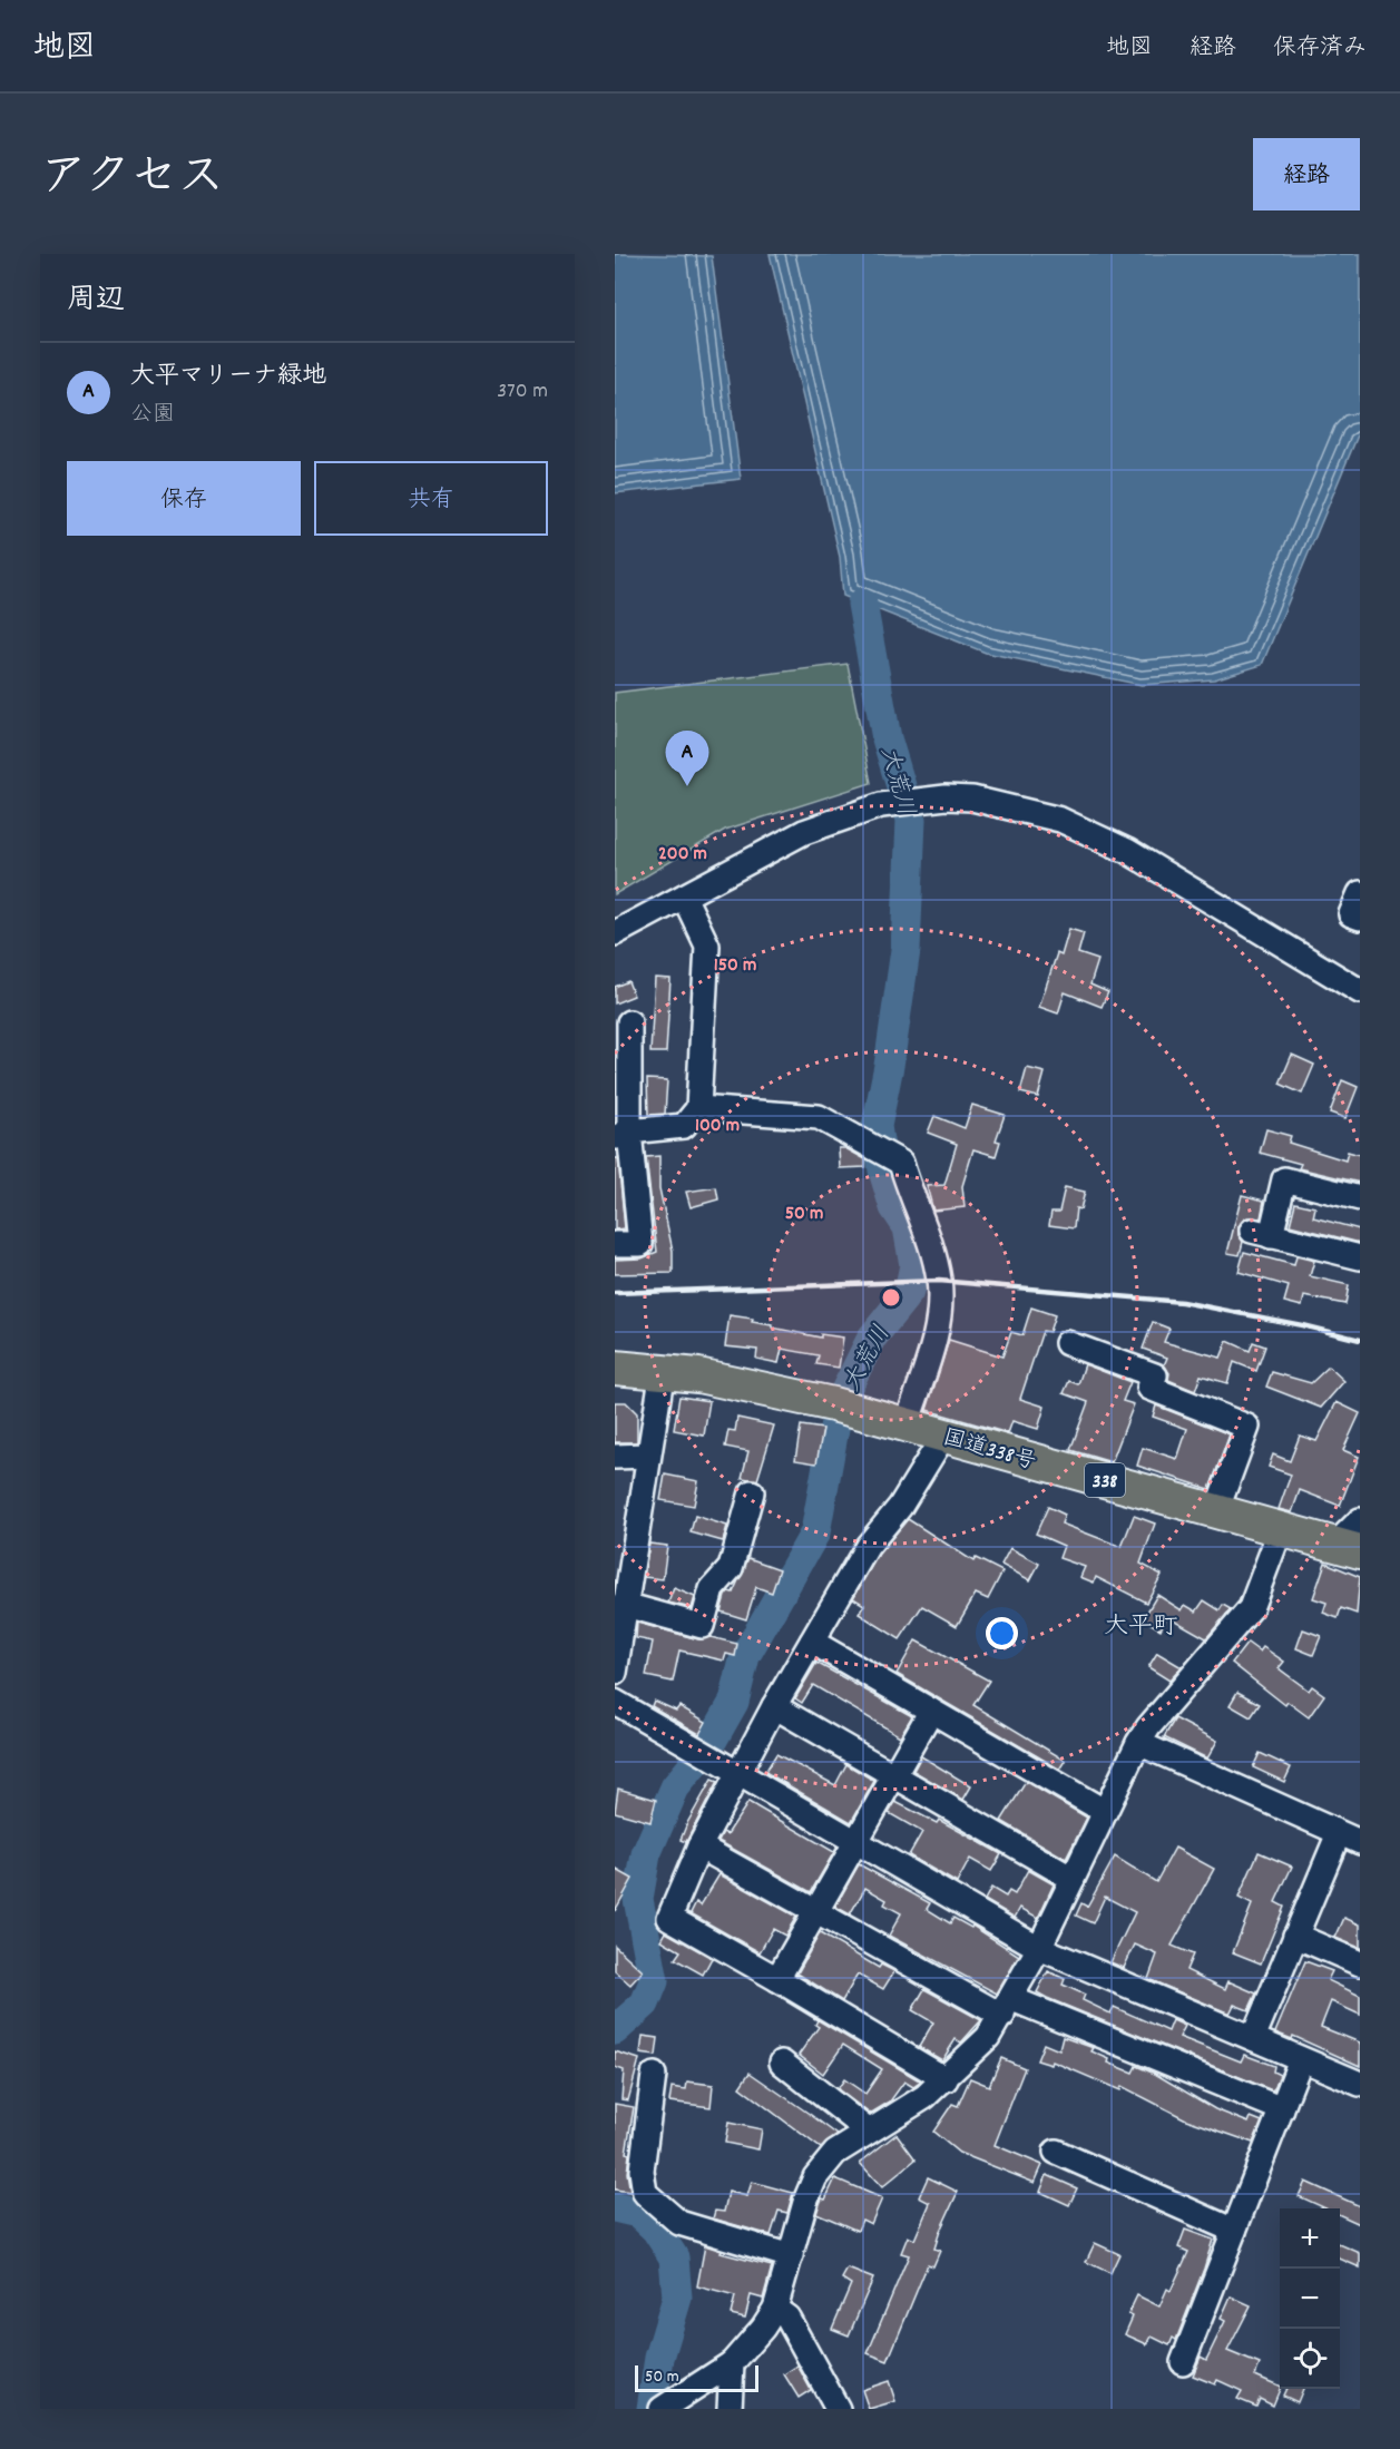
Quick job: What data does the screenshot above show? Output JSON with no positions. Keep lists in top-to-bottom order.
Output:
{
  "streets": {
    "highway": ["国道338号", "338"]
  },
  "districts": ["大平町"],
  "water": ["大荒川"],
  "scale_bar": "50 m",
  "page": {
    "header": "地図",
    "nav": ["地図", "経路", "保存済み"],
    "title": "アクセス",
    "buttons": [
      "経路",
      ["保存", "共有"]
    ],
    "heading": "周辺",
    "list": [
      {
        "mark": "A",
        "name": "大平マリーナ緑地",
        "note": "公園",
        "value": "370 m"
      }
    ],
    "pins": "A",
    "map_buttons": ["+", "−"],
    "scale": "50 m"
  },
  "rings": [
    "200 m",
    "150 m",
    "100 m",
    "50 m"
  ]
}
